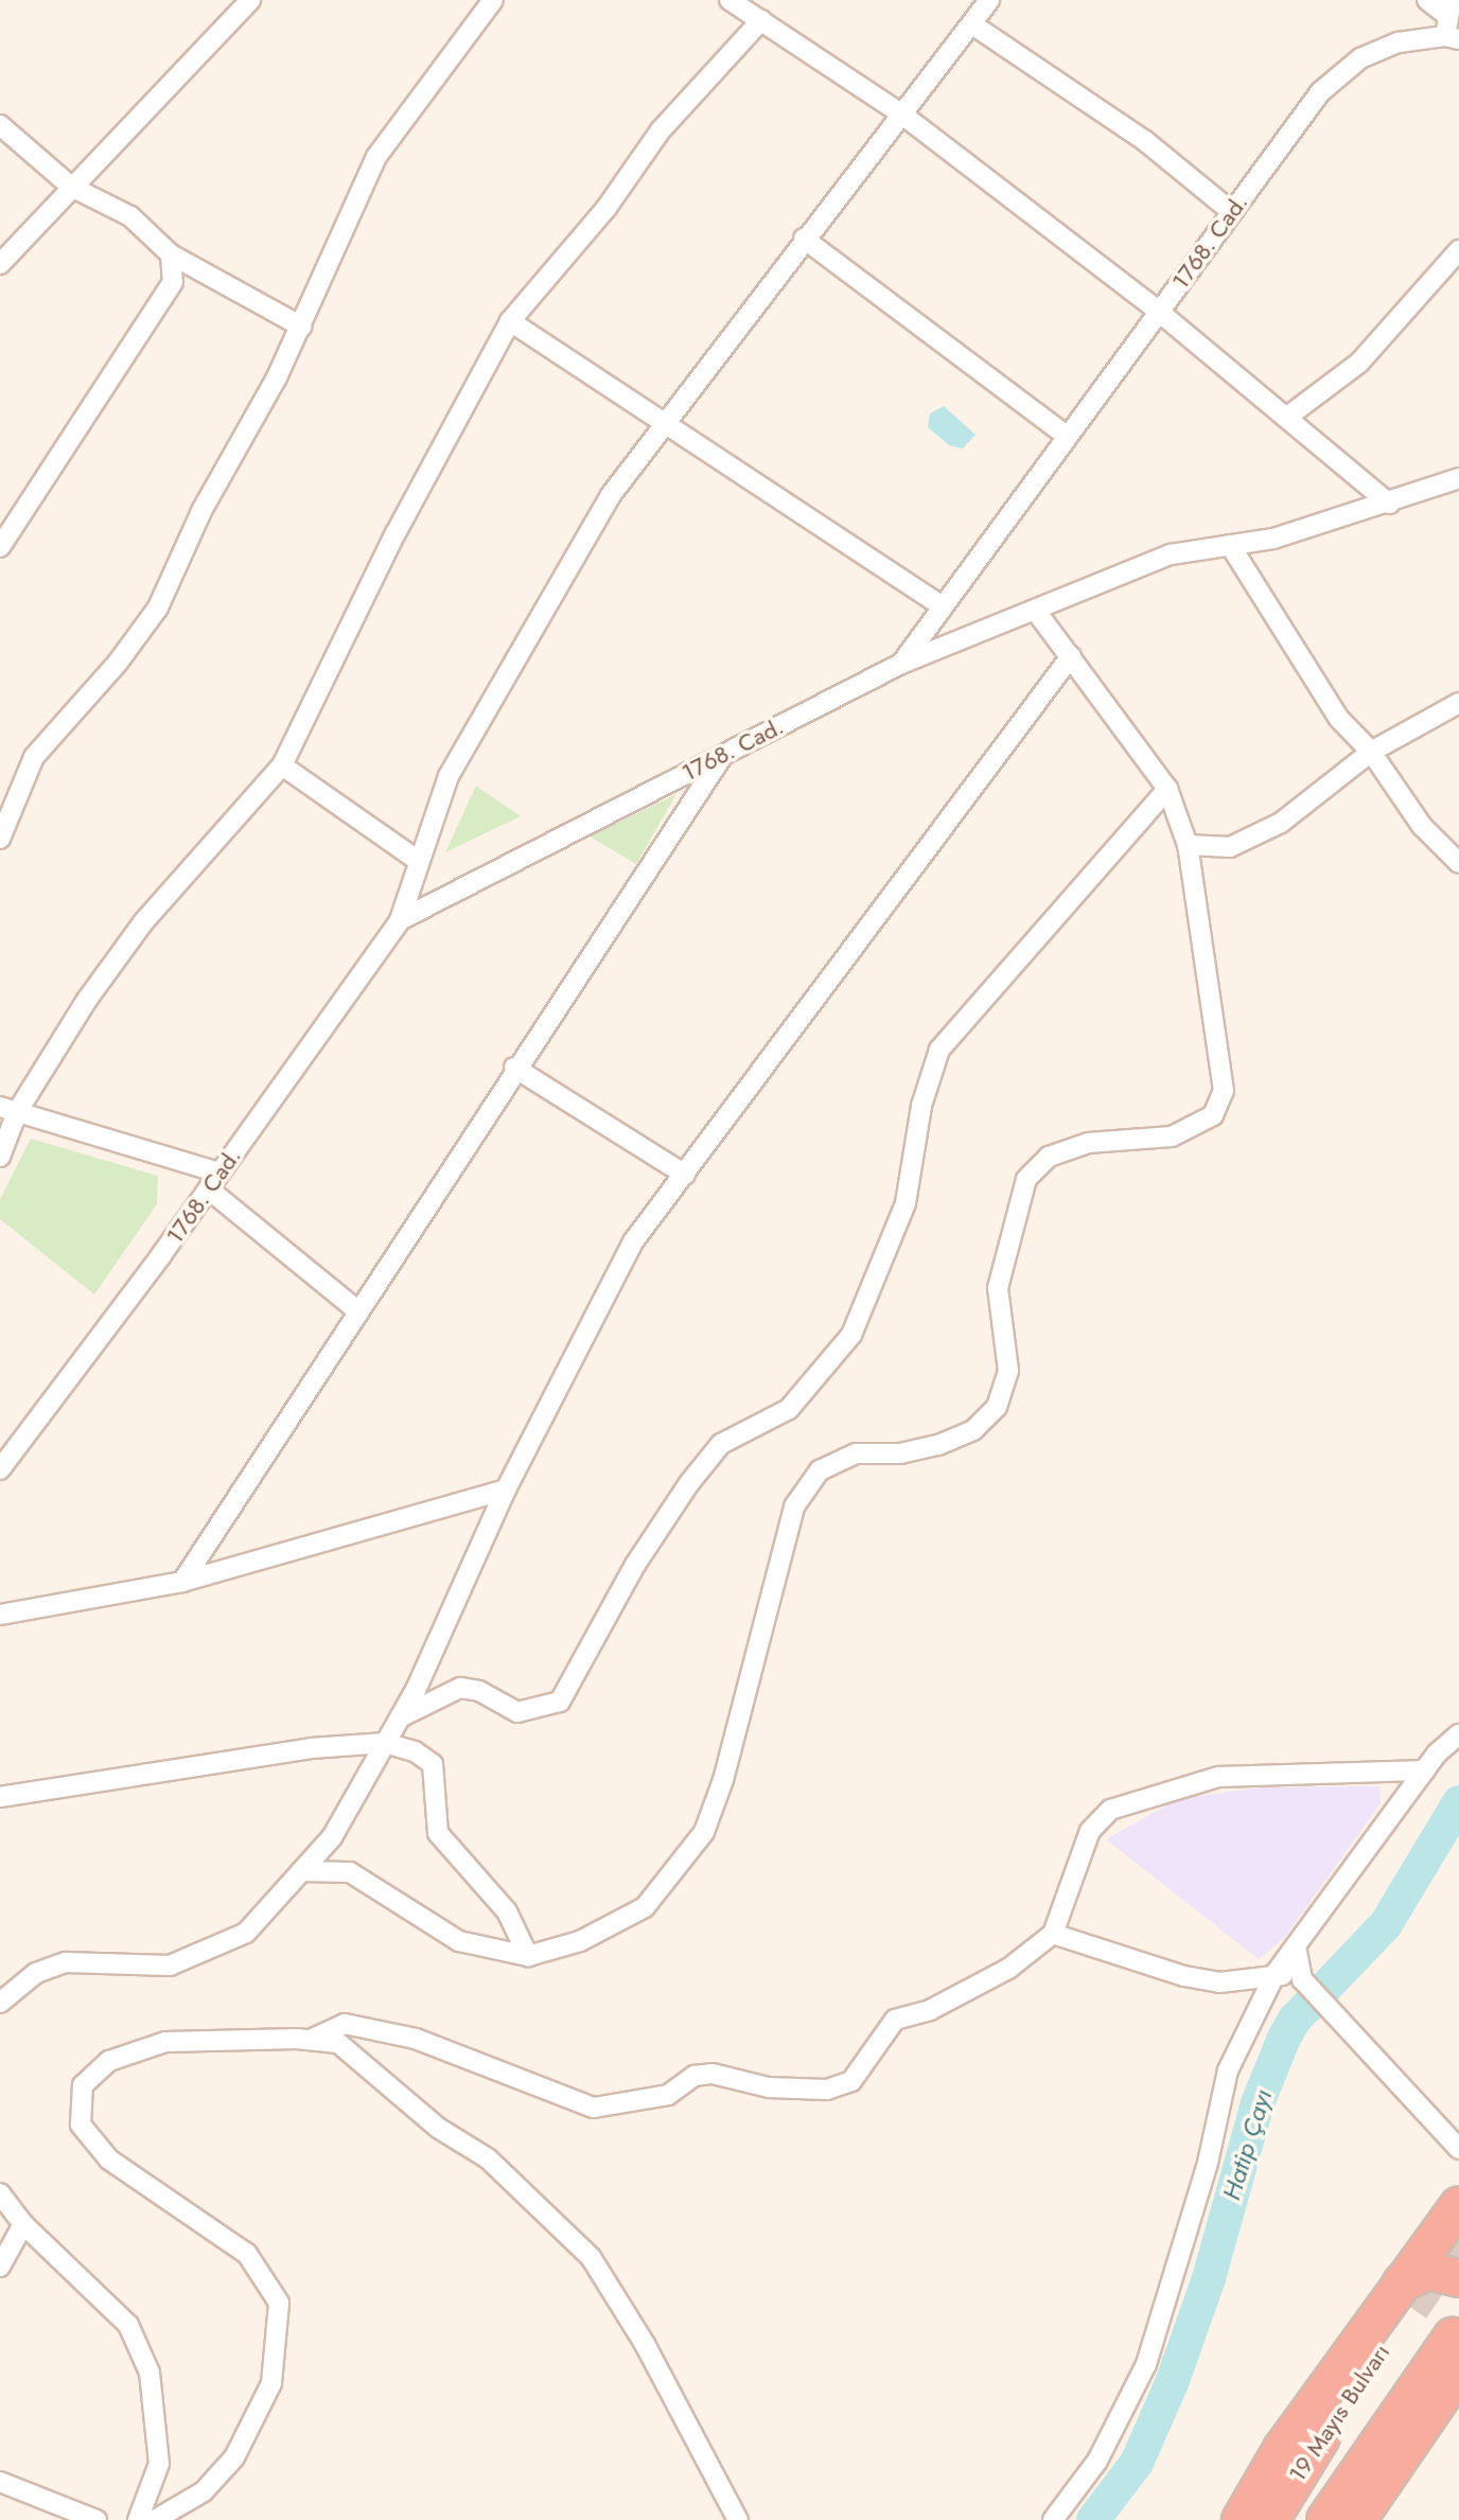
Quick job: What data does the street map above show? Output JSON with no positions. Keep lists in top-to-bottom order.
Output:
{
  "streets": {
    "highway": ["19 Mayıs Bulvarı"],
    "street": ["1768. Cad."]
  },
  "water": ["Hatip Çayı"]
}
